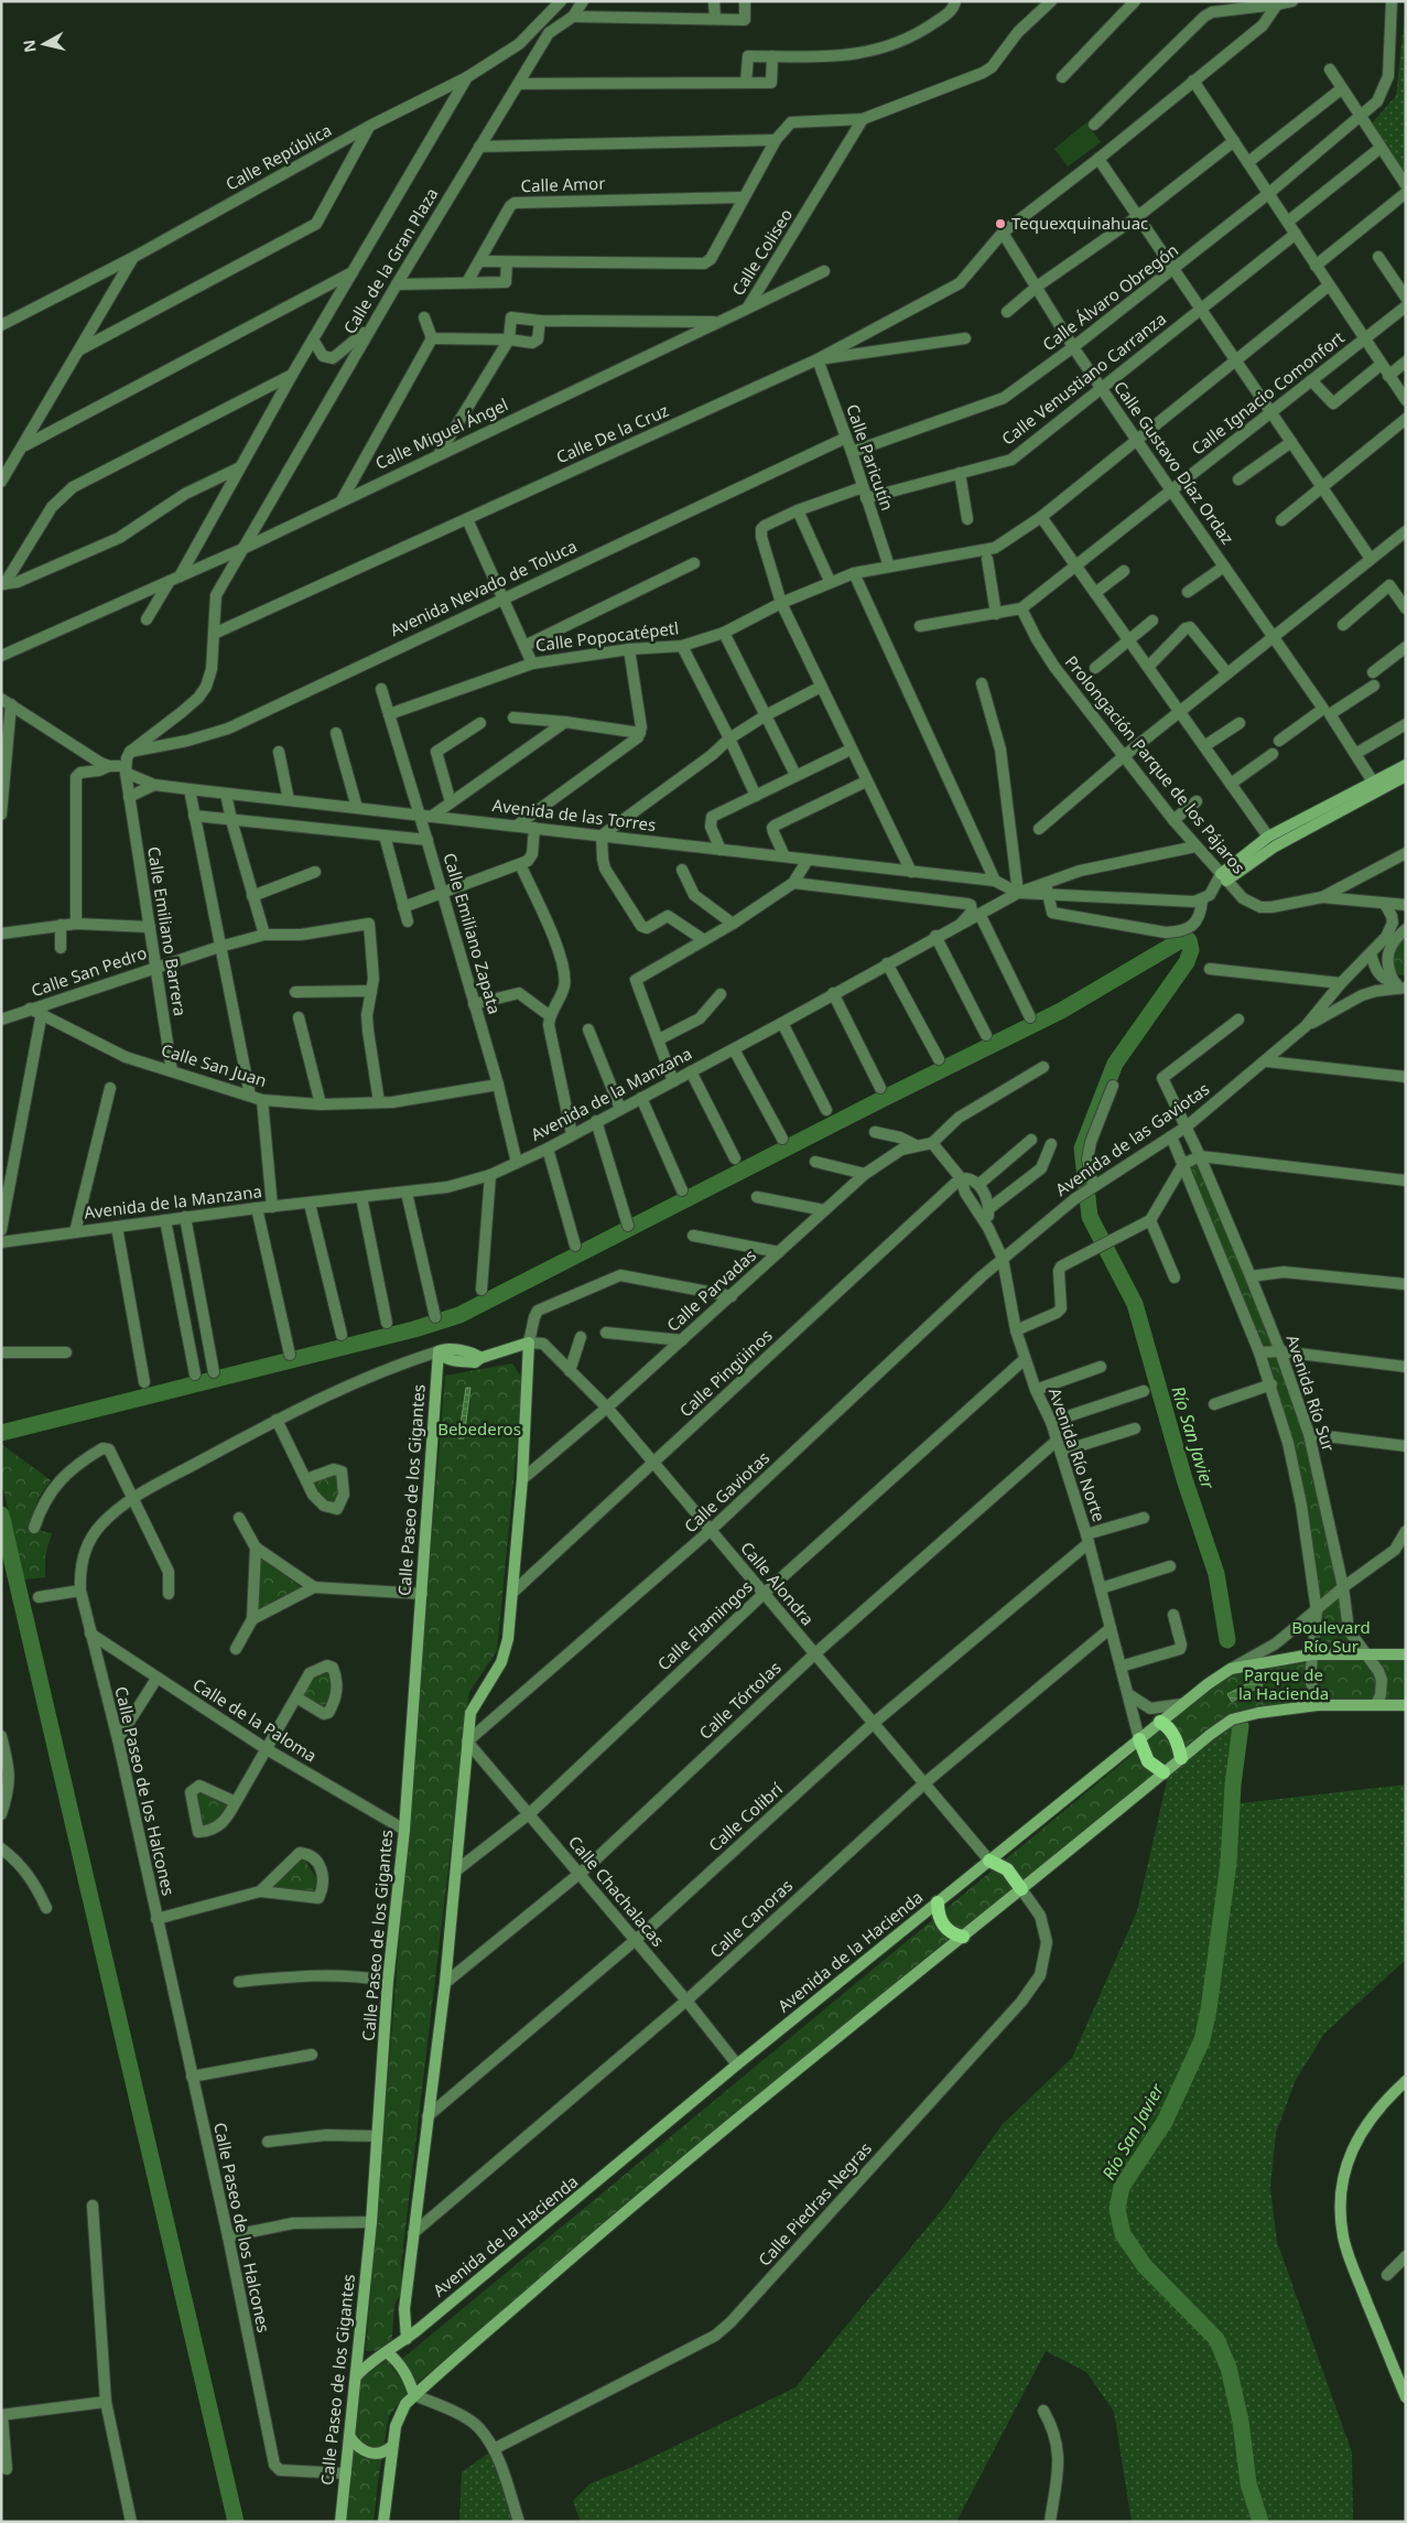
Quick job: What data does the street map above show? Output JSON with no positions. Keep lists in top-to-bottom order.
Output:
{
  "streets": {
    "main road": ["Calle Paseo de los Gigantes", "Calle Paseo de los Halcones", "Avenida de la Hacienda"],
    "street": [
      "Calle República",
      "Calle Amor",
      "Calle Coliseo",
      "Calle de la Gran Plaza",
      "Calle Álvaro Obregón",
      "Calle Venustiano Carranza",
      "Calle Ignacio Comonfort",
      "Calle Miguel Ángel",
      "Calle De la Cruz",
      "Calle Paricutín",
      "Calle Gustavo Díaz Ordaz",
      "Avenida Nevado de Toluca",
      "Calle Popocatépetl",
      "Prolongación Parque de los Pájaros",
      "Avenida de las Torres",
      "Calle Emiliano Barrera",
      "Calle Emiliano Zapata",
      "Calle San Pedro",
      "Calle San Juan",
      "Avenida de la Manzana",
      "Avenida de las Gaviotas",
      "Calle Parvadas",
      "Calle Pingüinos",
      "Avenida Río Sur",
      "Avenida Río Norte",
      "Calle Gaviotas",
      "Calle Alondra",
      "Calle Flamingos",
      "Calle Tórtolas",
      "Calle de la Paloma",
      "Calle Colibrí",
      "Calle Chachalacas",
      "Calle Canoras",
      "Calle Piedras Negras"
    ]
  },
  "crossings": [
    ["Calle República", "Calle de la Gran Plaza"],
    ["Calle Coliseo", "Calle Miguel Ángel"],
    ["Calle de la Gran Plaza", "Calle Miguel Ángel"],
    ["Calle de la Gran Plaza", "Calle De la Cruz"],
    ["Calle de la Gran Plaza", "Avenida Nevado de Toluca"],
    ["Calle de la Gran Plaza", "Avenida de las Torres"],
    ["Calle Álvaro Obregón", "Calle Paricutín"],
    ["Calle Álvaro Obregón", "Calle Gustavo Díaz Ordaz"],
    ["Calle Venustiano Carranza", "Calle Paricutín"],
    ["Calle Venustiano Carranza", "Calle Gustavo Díaz Ordaz"],
    ["Calle Venustiano Carranza", "Calle Popocatépetl"],
    ["Calle Ignacio Comonfort", "Calle Gustavo Díaz Ordaz"],
    ["Calle Ignacio Comonfort", "Prolongación Parque de los Pájaros"],
    ["Calle De la Cruz", "Calle Paricutín"],
    ["Calle De la Cruz", "Calle Gustavo Díaz Ordaz"],
    ["Calle Paricutín", "Avenida Nevado de Toluca"],
    ["Calle Paricutín", "Calle Popocatépetl"],
    ["Calle Gustavo Díaz Ordaz", "Calle Popocatépetl"],
    ["Avenida Nevado de Toluca", "Avenida de las Torres"],
    ["Calle Popocatépetl", "Calle Emiliano Zapata"],
    ["Prolongación Parque de los Pájaros", "Avenida de la Manzana"],
    ["Prolongación Parque de los Pájaros", "Avenida de las Gaviotas"],
    ["Avenida de las Torres", "Calle Emiliano Zapata"],
    ["Avenida de las Torres", "Avenida de la Manzana"],
    ["Calle Emiliano Barrera", "Calle San Pedro"],
    ["Calle Emiliano Barrera", "Calle San Juan"],
    ["Calle Emiliano Zapata", "Calle San Juan"],
    ["Calle Emiliano Zapata", "Avenida de la Manzana"],
    ["Calle San Pedro", "Calle San Juan"],
    ["Avenida de las Gaviotas", "Avenida Río Sur"],
    ["Avenida de las Gaviotas", "Avenida Río Norte"],
    ["Avenida de las Gaviotas", "Calle Gaviotas"],
    ["Calle Parvadas", "Avenida Río Norte"],
    ["Calle Parvadas", "Calle Alondra"],
    ["Calle Pingüinos", "Avenida Río Norte"],
    ["Calle Pingüinos", "Calle Alondra"],
    ["Avenida Río Sur", "Avenida de la Hacienda"],
    ["Avenida Río Norte", "Calle Gaviotas"],
    ["Avenida Río Norte", "Calle Flamingos"],
    ["Avenida Río Norte", "Calle Tórtolas"],
    ["Avenida Río Norte", "Calle Colibrí"],
    ["Avenida Río Norte", "Calle Canoras"],
    ["Avenida Río Norte", "Avenida de la Hacienda"],
    ["Calle Paseo de los Gigantes", "Calle de la Paloma"],
    ["Calle Paseo de los Gigantes", "Calle Paseo de los Halcones"],
    ["Calle Paseo de los Gigantes", "Avenida de la Hacienda"],
    ["Calle Gaviotas", "Calle Alondra"],
    ["Calle Gaviotas", "Calle Chachalacas"],
    ["Calle Alondra", "Calle Flamingos"],
    ["Calle Alondra", "Calle Tórtolas"],
    ["Calle Alondra", "Calle Paseo de los Halcones"],
    ["Calle Alondra", "Calle Colibrí"],
    ["Calle Alondra", "Calle Canoras"],
    ["Calle Alondra", "Avenida de la Hacienda"],
    ["Calle Flamingos", "Calle Chachalacas"],
    ["Calle Tórtolas", "Calle Chachalacas"],
    ["Calle de la Paloma", "Calle Paseo de los Halcones"],
    ["Calle Colibrí", "Calle Chachalacas"],
    ["Calle Chachalacas", "Calle Canoras"],
    ["Calle Chachalacas", "Avenida de la Hacienda"]
  ],
  "water": ["Río San Javier"],
  "parks": ["Bebederos", "Boulevard Río Sur", "Parque de la Hacienda"],
  "places": ["Tequexquinahuac"],
  "north": "left"
}
